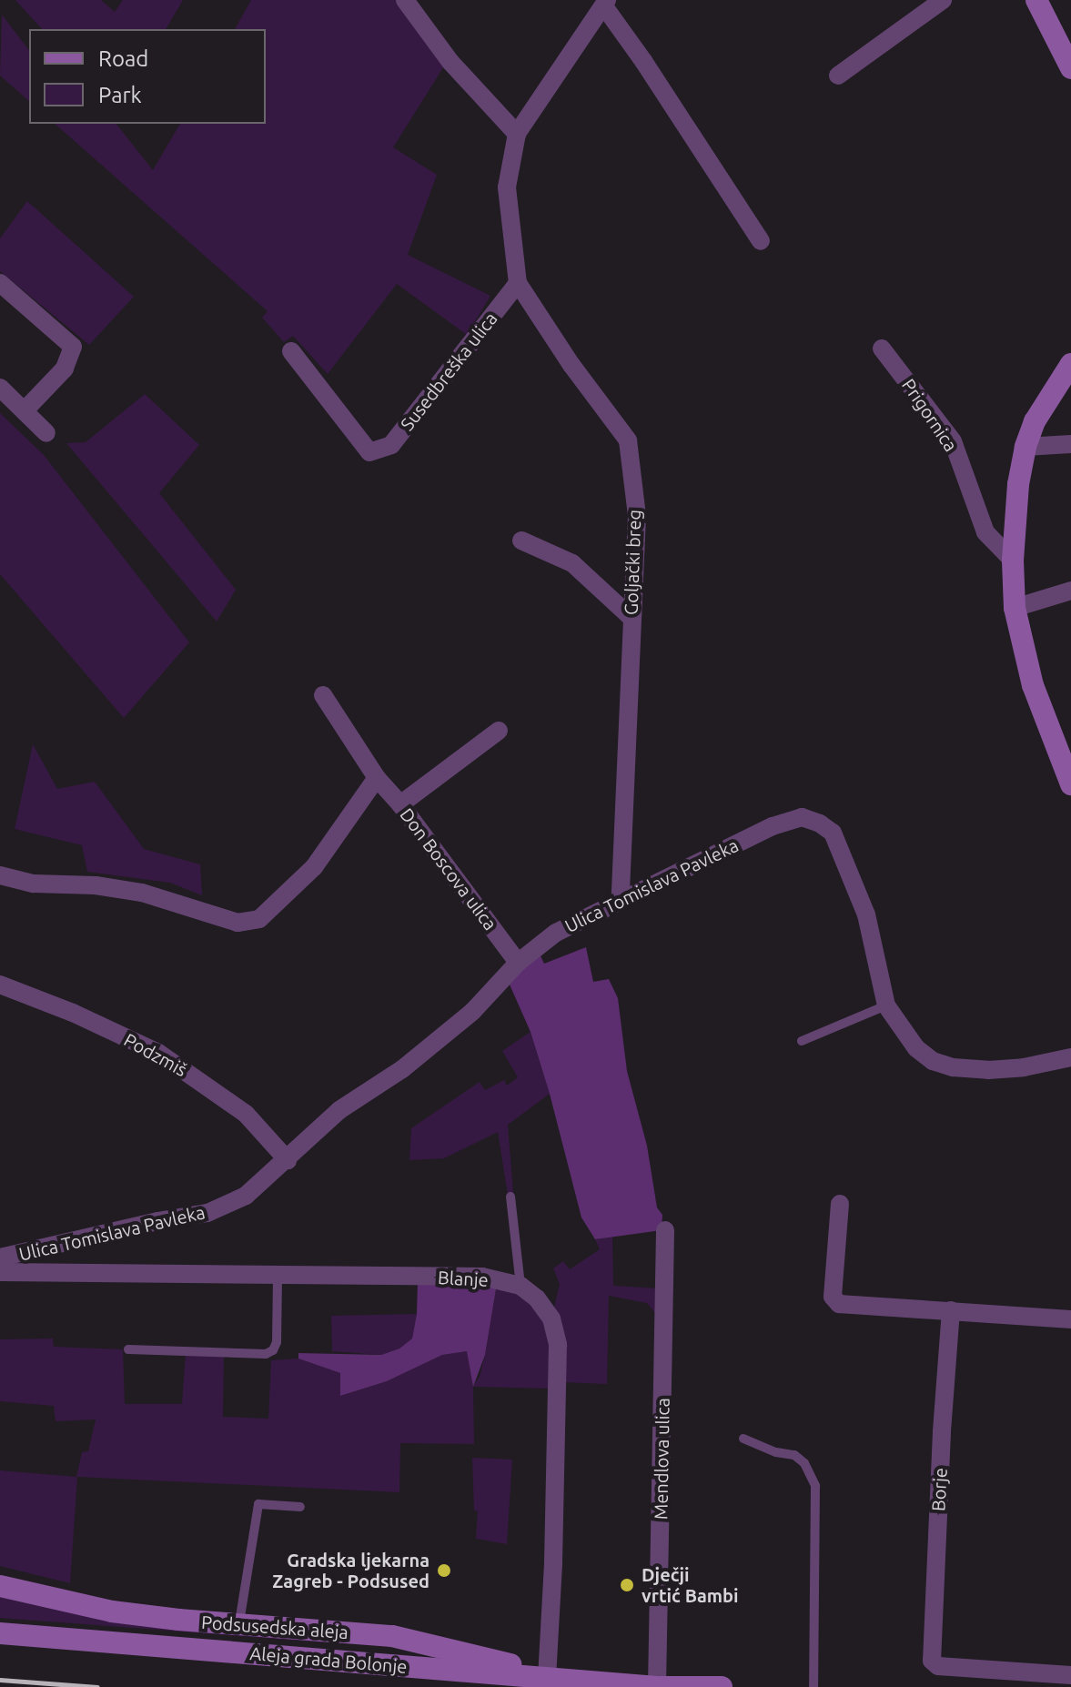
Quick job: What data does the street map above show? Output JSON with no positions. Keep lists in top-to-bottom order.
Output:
{
  "streets": {
    "street": [
      "Susedbreška ulica",
      "Prigornica",
      "Goljački breg",
      "Don Boscova ulica",
      "Ulica Tomislava Pavleka",
      "Podzmiš",
      "Blanje",
      "Mendlova ulica",
      "Borje",
      "Podsusedska aleja",
      "Aleja grada Bolonje"
    ]
  },
  "crossings": [
    ["Susedbreška ulica", "Goljački breg"],
    ["Goljački breg", "Ulica Tomislava Pavleka"],
    ["Don Boscova ulica", "Ulica Tomislava Pavleka"],
    ["Ulica Tomislava Pavleka", "Podzmiš"],
    ["Mendlova ulica", "Aleja grada Bolonje"],
    ["Podsusedska aleja", "Aleja grada Bolonje"]
  ],
  "places": ["Gradska ljekarna Zagreb - Podsused", "Dječji vrtić Bambi"],
  "legend": ["Road", "Park"]
}
